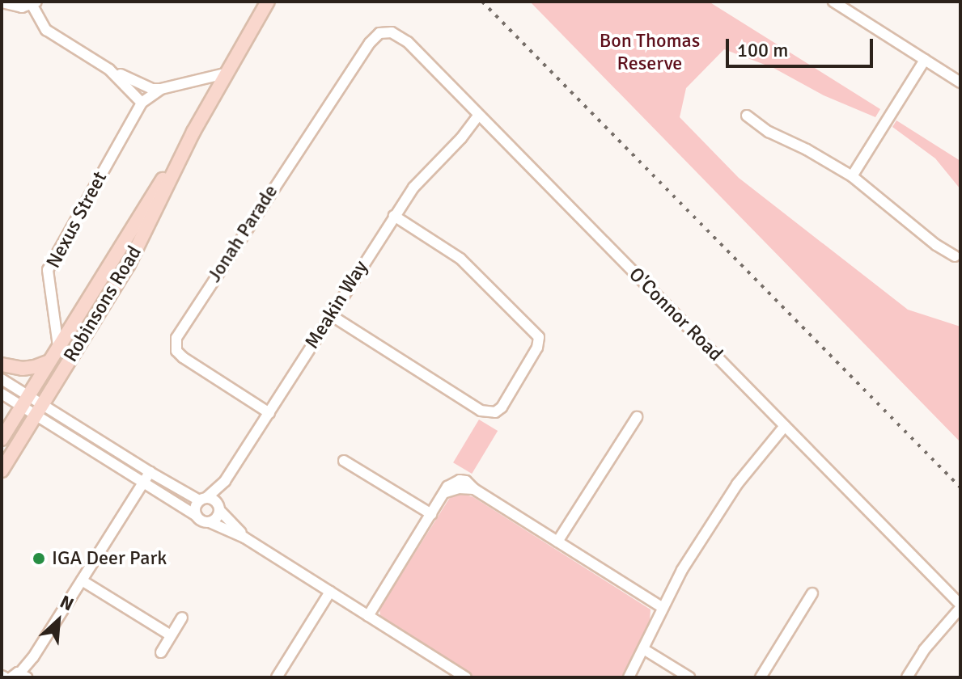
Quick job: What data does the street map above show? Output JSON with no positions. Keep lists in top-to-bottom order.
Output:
{
  "streets": {
    "main road": ["Robinsons Road"],
    "street": [
      "Nexus Street",
      "Jonah Parade",
      "Meakin Way",
      "O'Connor Road"
    ]
  },
  "crossings": [
    ["Nexus Street", "Robinsons Road"],
    ["Jonah Parade", "Meakin Way"],
    ["Jonah Parade", "O'Connor Road"],
    ["Meakin Way", "O'Connor Road"]
  ],
  "parks": ["Bon Thomas Reserve"],
  "places": ["IGA Deer Park"],
  "scale_bar": "100 m",
  "north": "top right"
}
